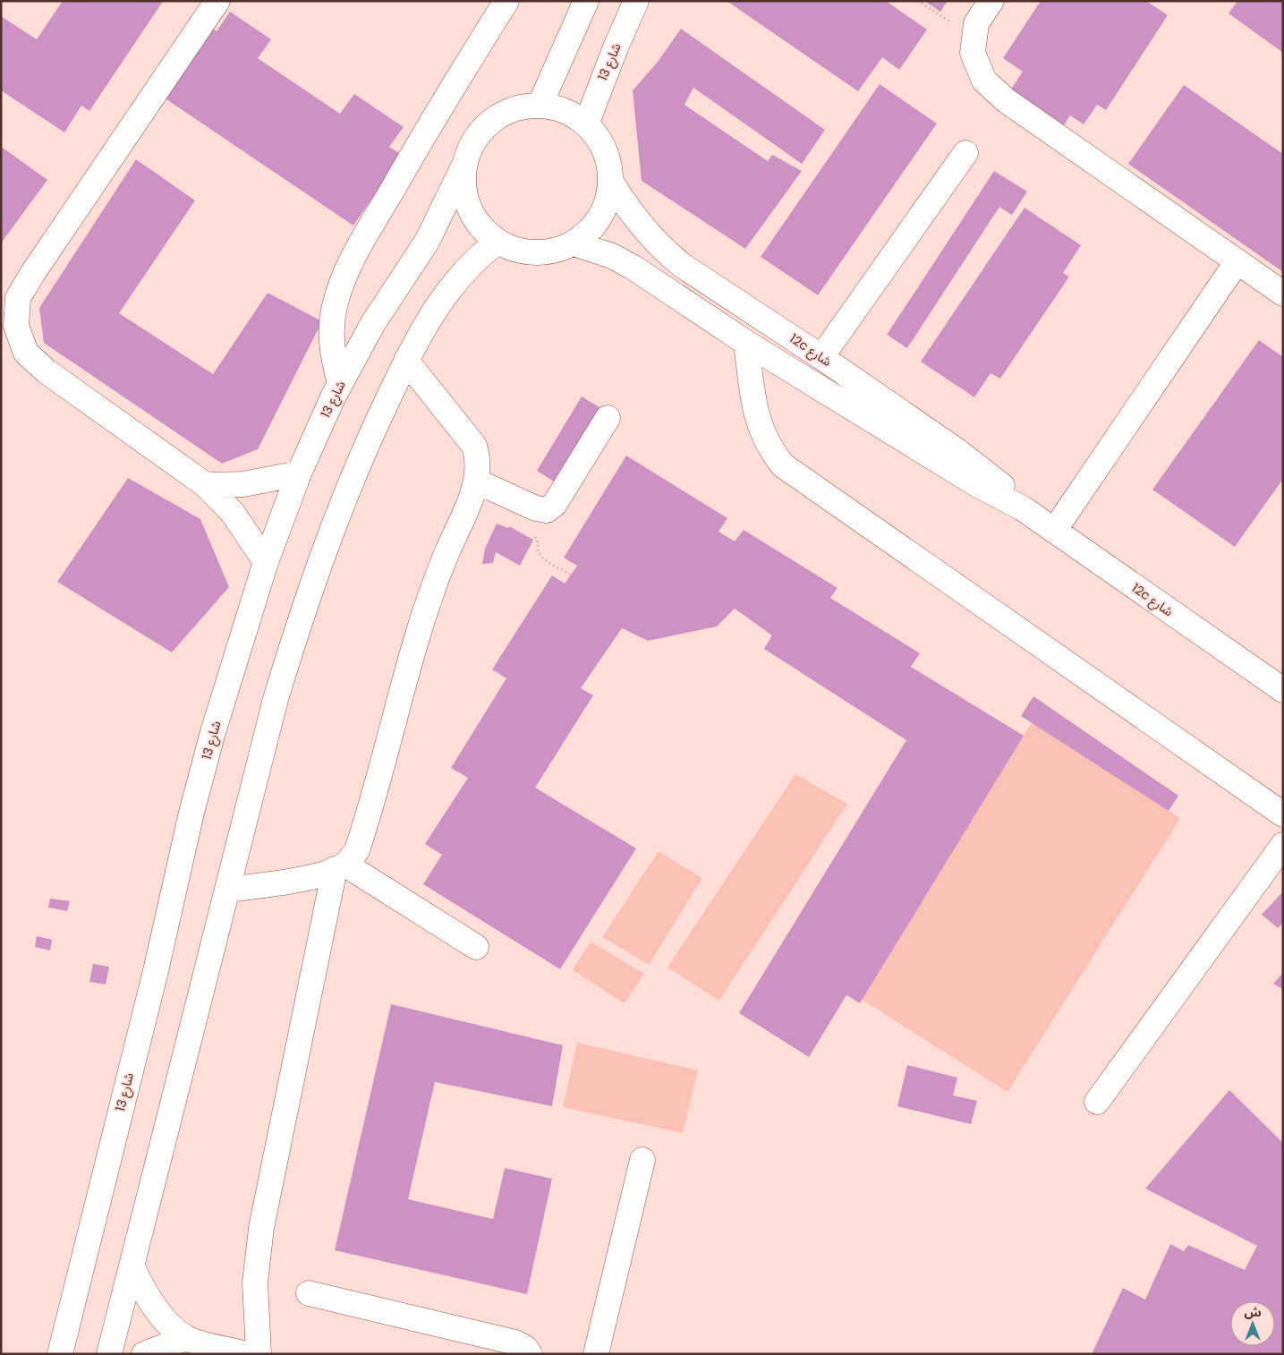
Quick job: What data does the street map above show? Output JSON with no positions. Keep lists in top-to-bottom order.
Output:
{
  "streets": {
    "street": ["شارع 13", "12c شارع"]
  },
  "crossings": [
    ["شارع 13", "12c شارع"]
  ],
  "north": "top"
}
